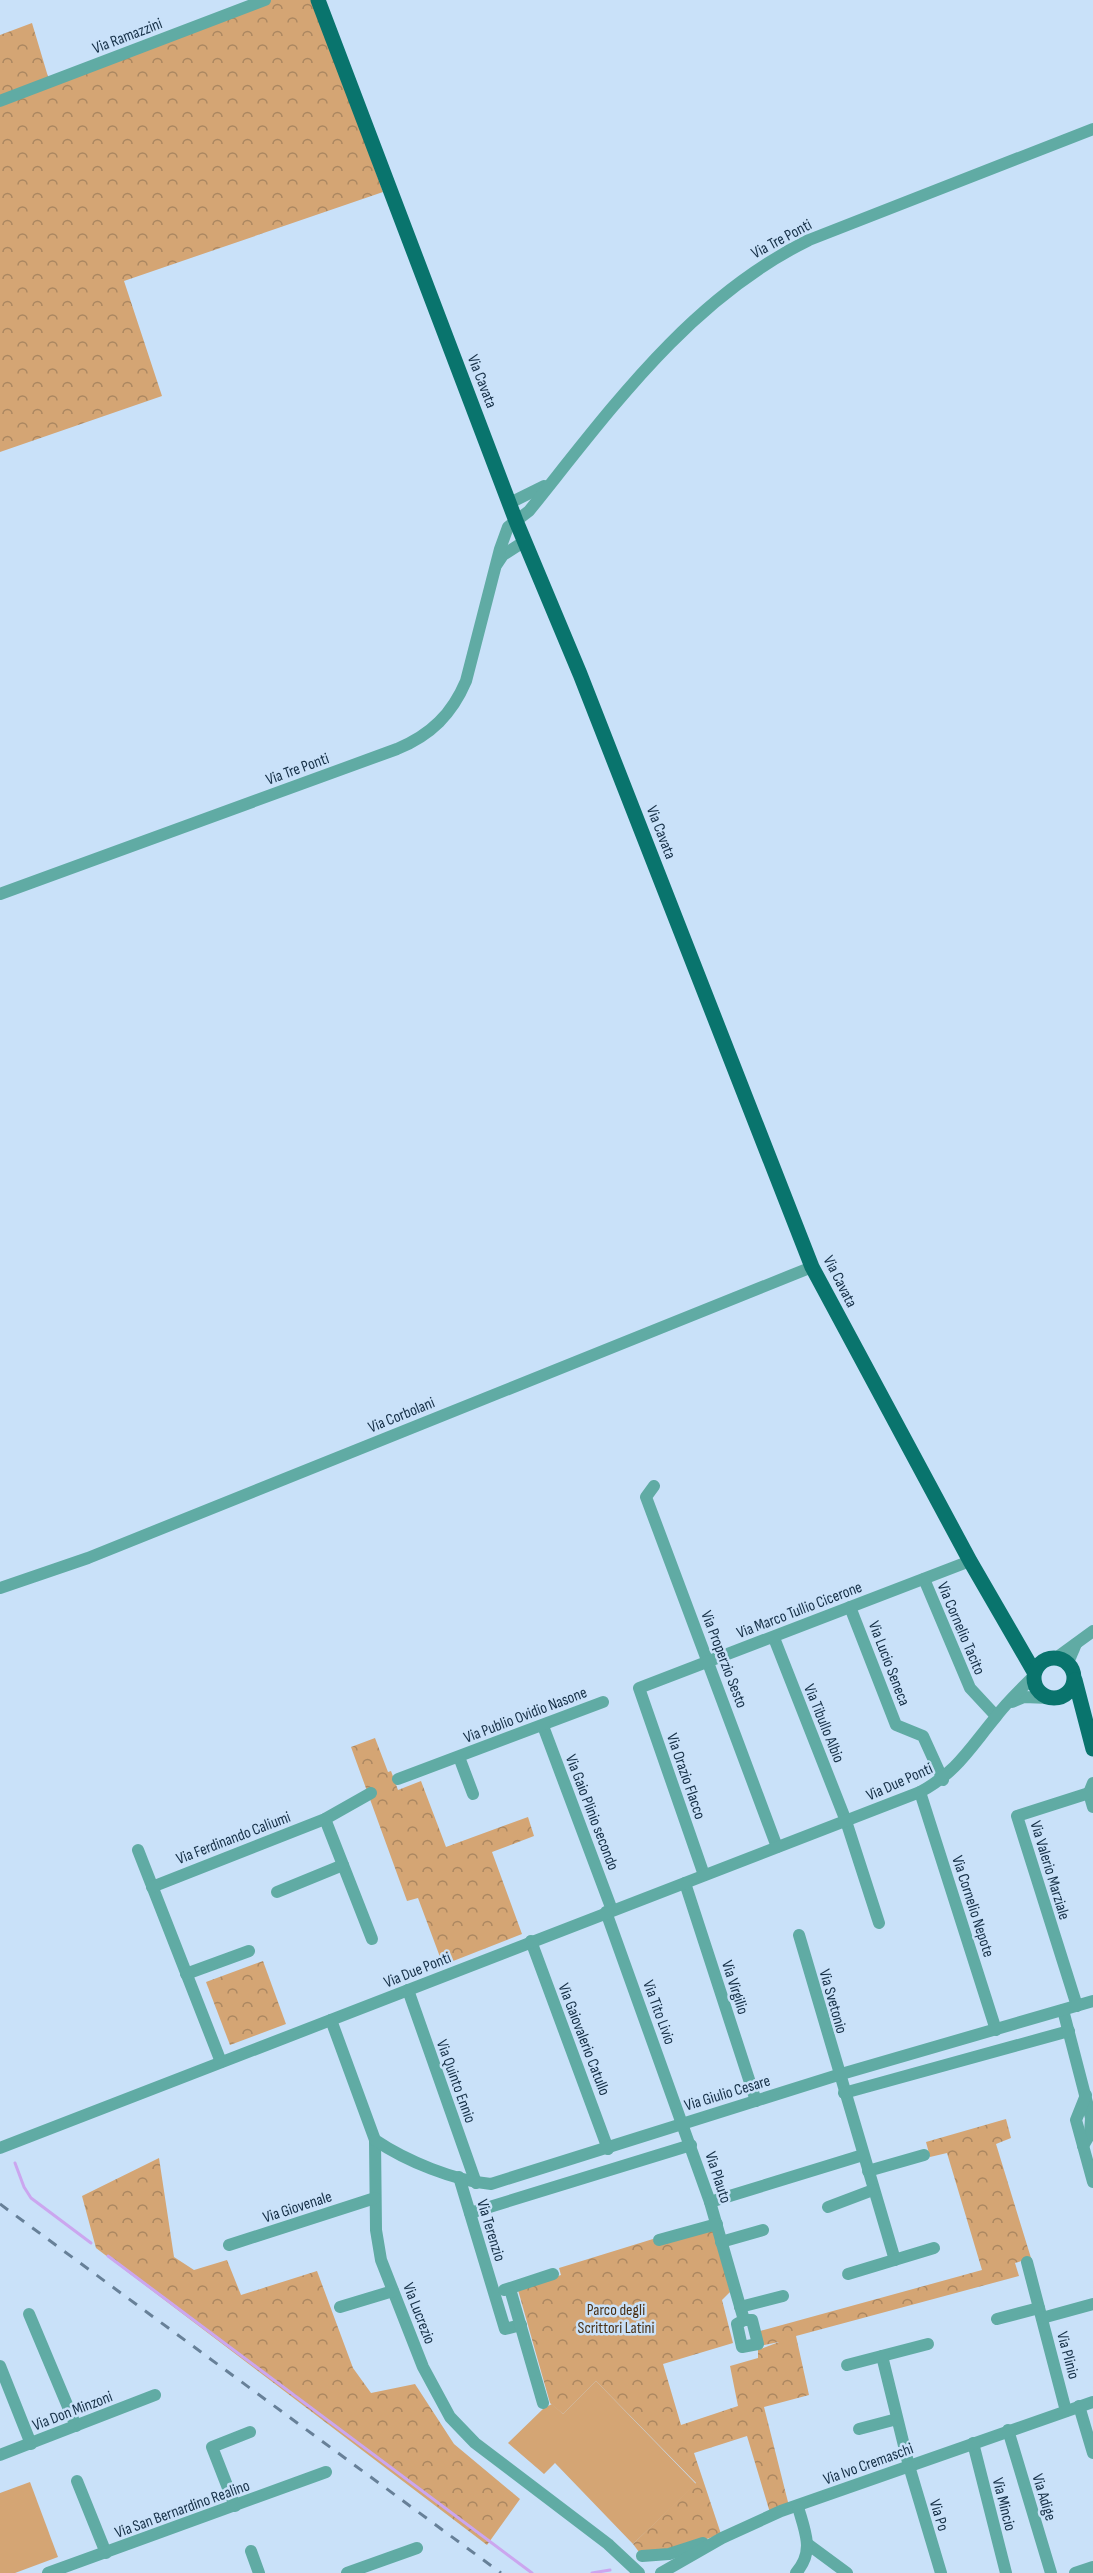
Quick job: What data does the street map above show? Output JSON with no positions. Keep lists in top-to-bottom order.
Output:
{
  "streets": {
    "main road": ["Via Cavata"],
    "street": [
      "Via Ramazzini",
      "Via Tre Ponti",
      "Via Corbolani",
      "Via Marco Tullio Cicerone",
      "Via Cornelio Tacito",
      "Via Properzio Sesto",
      "Via Lucio Seneca",
      "Via Publio Ovidio Nasone",
      "Via Tibullo Albio",
      "Via Orazio Flacco",
      "Via Due Ponti",
      "Via Gaio Plinio secondo",
      "Via Ferdinando Caliumi",
      "Via Valerio Marziale",
      "Via Cornelio Nepote",
      "Via Virgilio",
      "Via Svetonio",
      "Via Tito Livio",
      "Via Gaiovalerio Catullo",
      "Via Quinto Ennio",
      "Via Giulio Cesare",
      "Via Plauto",
      "Via Giovenale",
      "Via Terenzio",
      "Via Lucrezio",
      "Via Plinio",
      "Via Don Minzoni",
      "Via Ivo Cremaschi",
      "Via Adige",
      "Via Mincio",
      "Via San Bernardino Realino",
      "Via Po"
    ]
  },
  "crossings": [
    ["Via Tre Ponti", "Via Cavata"],
    ["Via Cavata", "Via Corbolani"],
    ["Via Cavata", "Via Marco Tullio Cicerone"],
    ["Via Cavata", "Via Due Ponti"],
    ["Via Marco Tullio Cicerone", "Via Cornelio Tacito"],
    ["Via Marco Tullio Cicerone", "Via Properzio Sesto"],
    ["Via Marco Tullio Cicerone", "Via Lucio Seneca"],
    ["Via Marco Tullio Cicerone", "Via Tibullo Albio"],
    ["Via Marco Tullio Cicerone", "Via Orazio Flacco"],
    ["Via Cornelio Tacito", "Via Due Ponti"],
    ["Via Properzio Sesto", "Via Due Ponti"],
    ["Via Lucio Seneca", "Via Due Ponti"],
    ["Via Publio Ovidio Nasone", "Via Gaio Plinio secondo"],
    ["Via Tibullo Albio", "Via Due Ponti"],
    ["Via Orazio Flacco", "Via Due Ponti"],
    ["Via Due Ponti", "Via Gaio Plinio secondo"],
    ["Via Due Ponti", "Via Cornelio Nepote"],
    ["Via Due Ponti", "Via Virgilio"],
    ["Via Due Ponti", "Via Tito Livio"],
    ["Via Due Ponti", "Via Gaiovalerio Catullo"],
    ["Via Due Ponti", "Via Quinto Ennio"],
    ["Via Due Ponti", "Via Lucrezio"],
    ["Via Gaio Plinio secondo", "Via Tito Livio"],
    ["Via Valerio Marziale", "Via Giulio Cesare"],
    ["Via Cornelio Nepote", "Via Giulio Cesare"],
    ["Via Virgilio", "Via Giulio Cesare"],
    ["Via Svetonio", "Via Giulio Cesare"],
    ["Via Tito Livio", "Via Giulio Cesare"],
    ["Via Tito Livio", "Via Plauto"],
    ["Via Gaiovalerio Catullo", "Via Giulio Cesare"],
    ["Via Quinto Ennio", "Via Giulio Cesare"],
    ["Via Giulio Cesare", "Via Plauto"],
    ["Via Giulio Cesare", "Via Terenzio"],
    ["Via Giulio Cesare", "Via Lucrezio"],
    ["Via Giovenale", "Via Lucrezio"],
    ["Via Lucrezio", "Via Ivo Cremaschi"],
    ["Via Plinio", "Via Ivo Cremaschi"],
    ["Via Ivo Cremaschi", "Via Adige"],
    ["Via Ivo Cremaschi", "Via Mincio"],
    ["Via Ivo Cremaschi", "Via Po"]
  ],
  "parks": ["Parco degli Scrittori Latini"]
}
